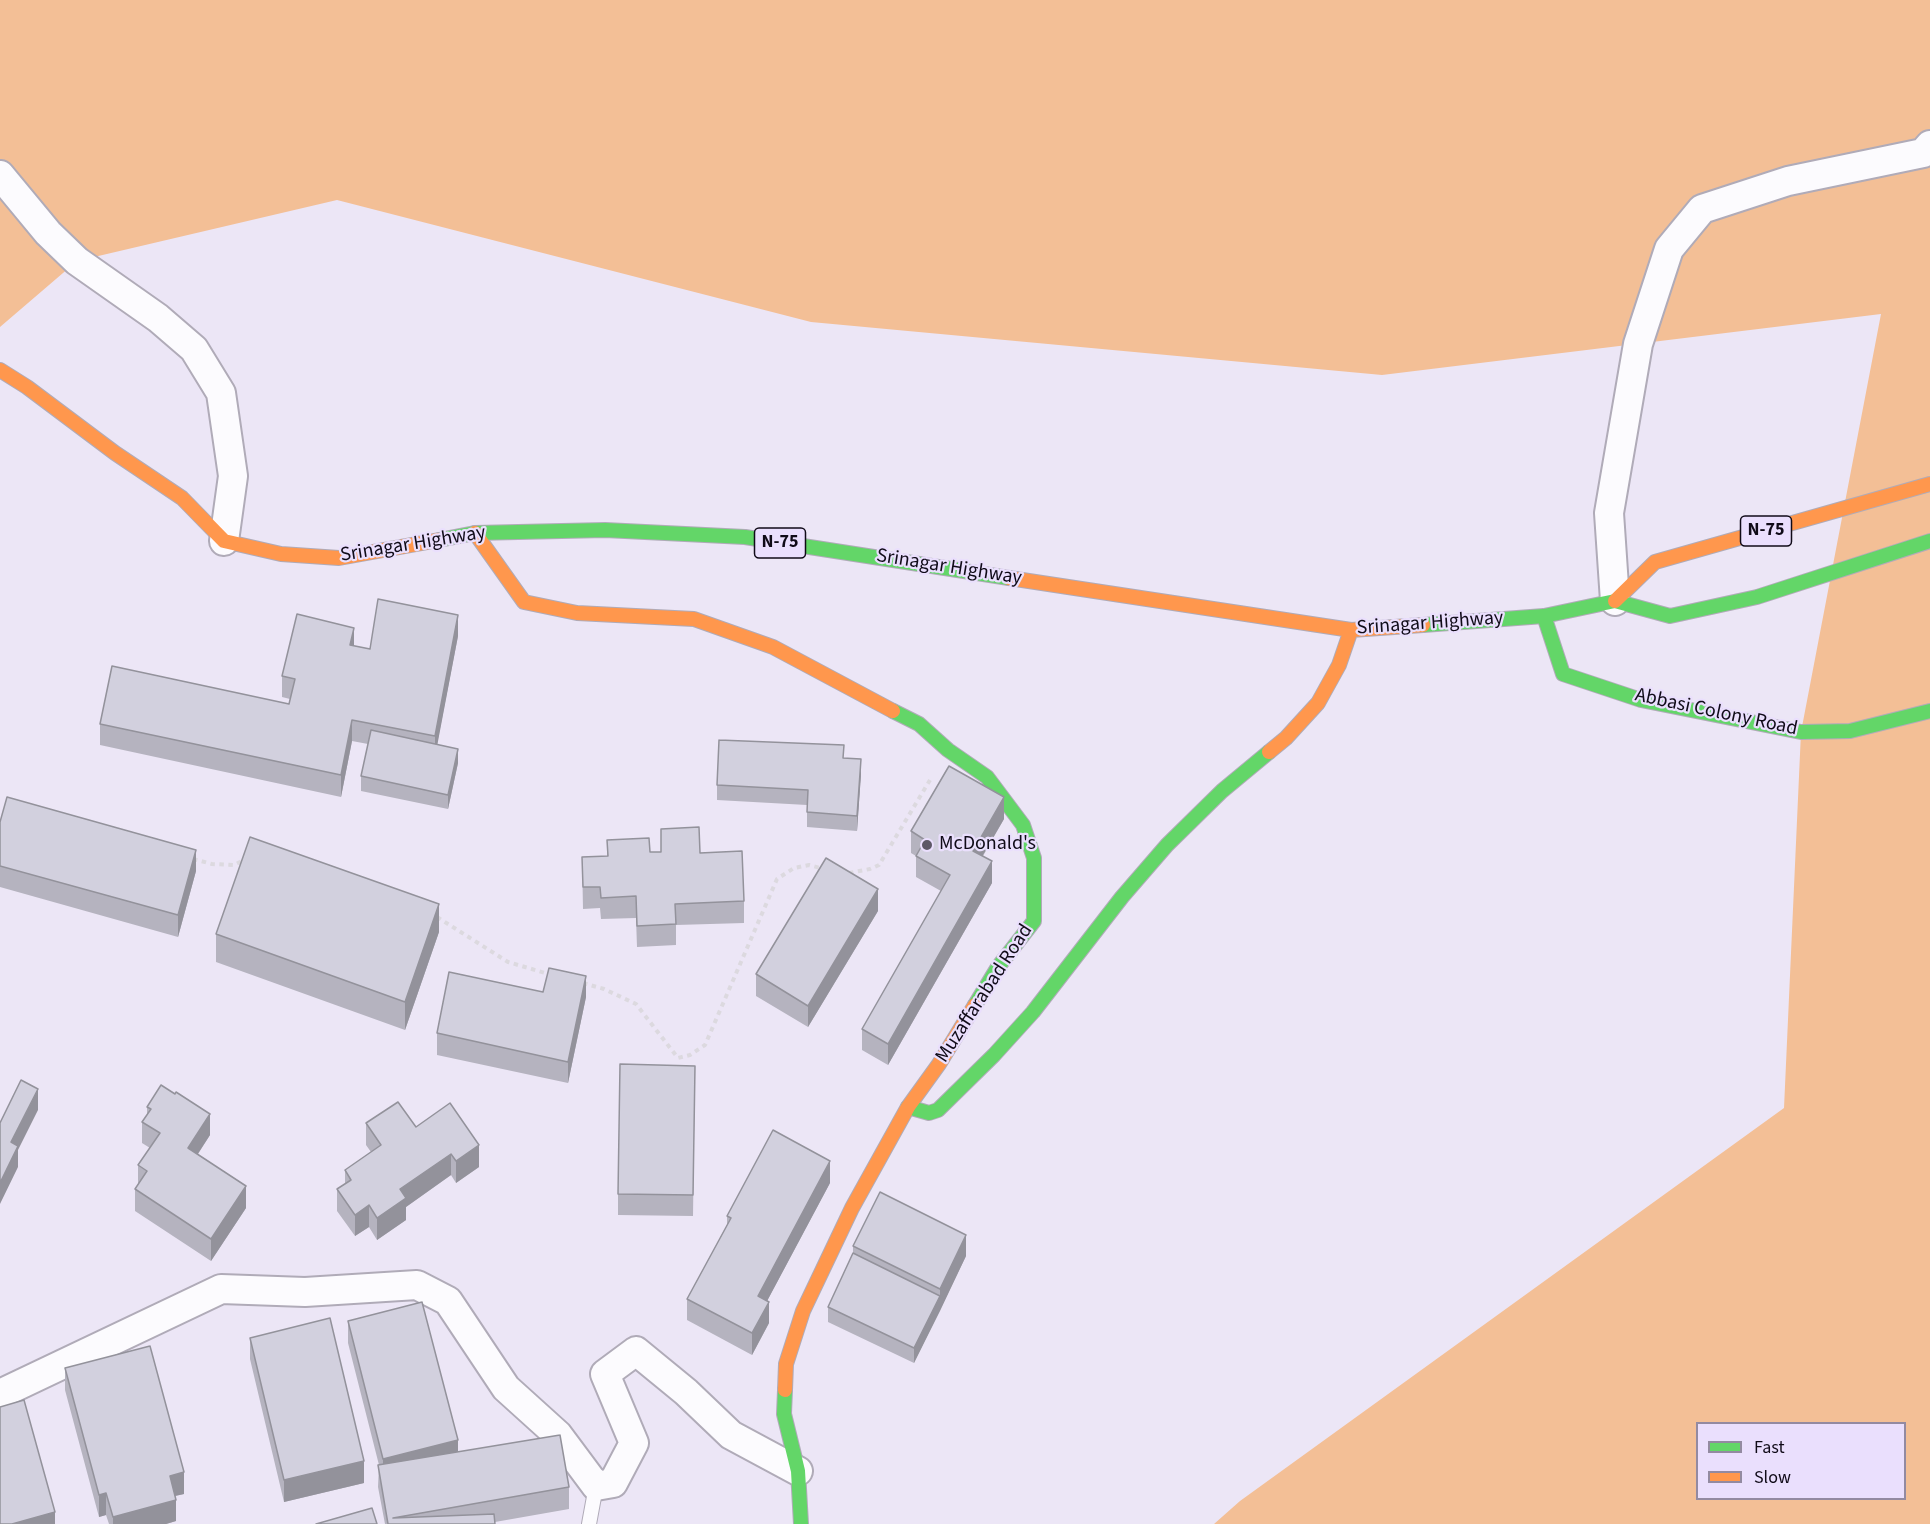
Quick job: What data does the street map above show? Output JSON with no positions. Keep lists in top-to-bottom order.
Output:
{
  "streets": {
    "main road": [
      "N-75",
      "Srinagar Highway",
      "Abbasi Colony Road",
      "Muzaffarabad Road"
    ]
  },
  "crossings": [
    ["N-75", "Srinagar Highway"],
    ["Srinagar Highway", "Abbasi Colony Road"],
    ["Srinagar Highway", "Muzaffarabad Road"]
  ],
  "places": ["McDonald's"],
  "legend": ["Fast", "Slow"]
}
